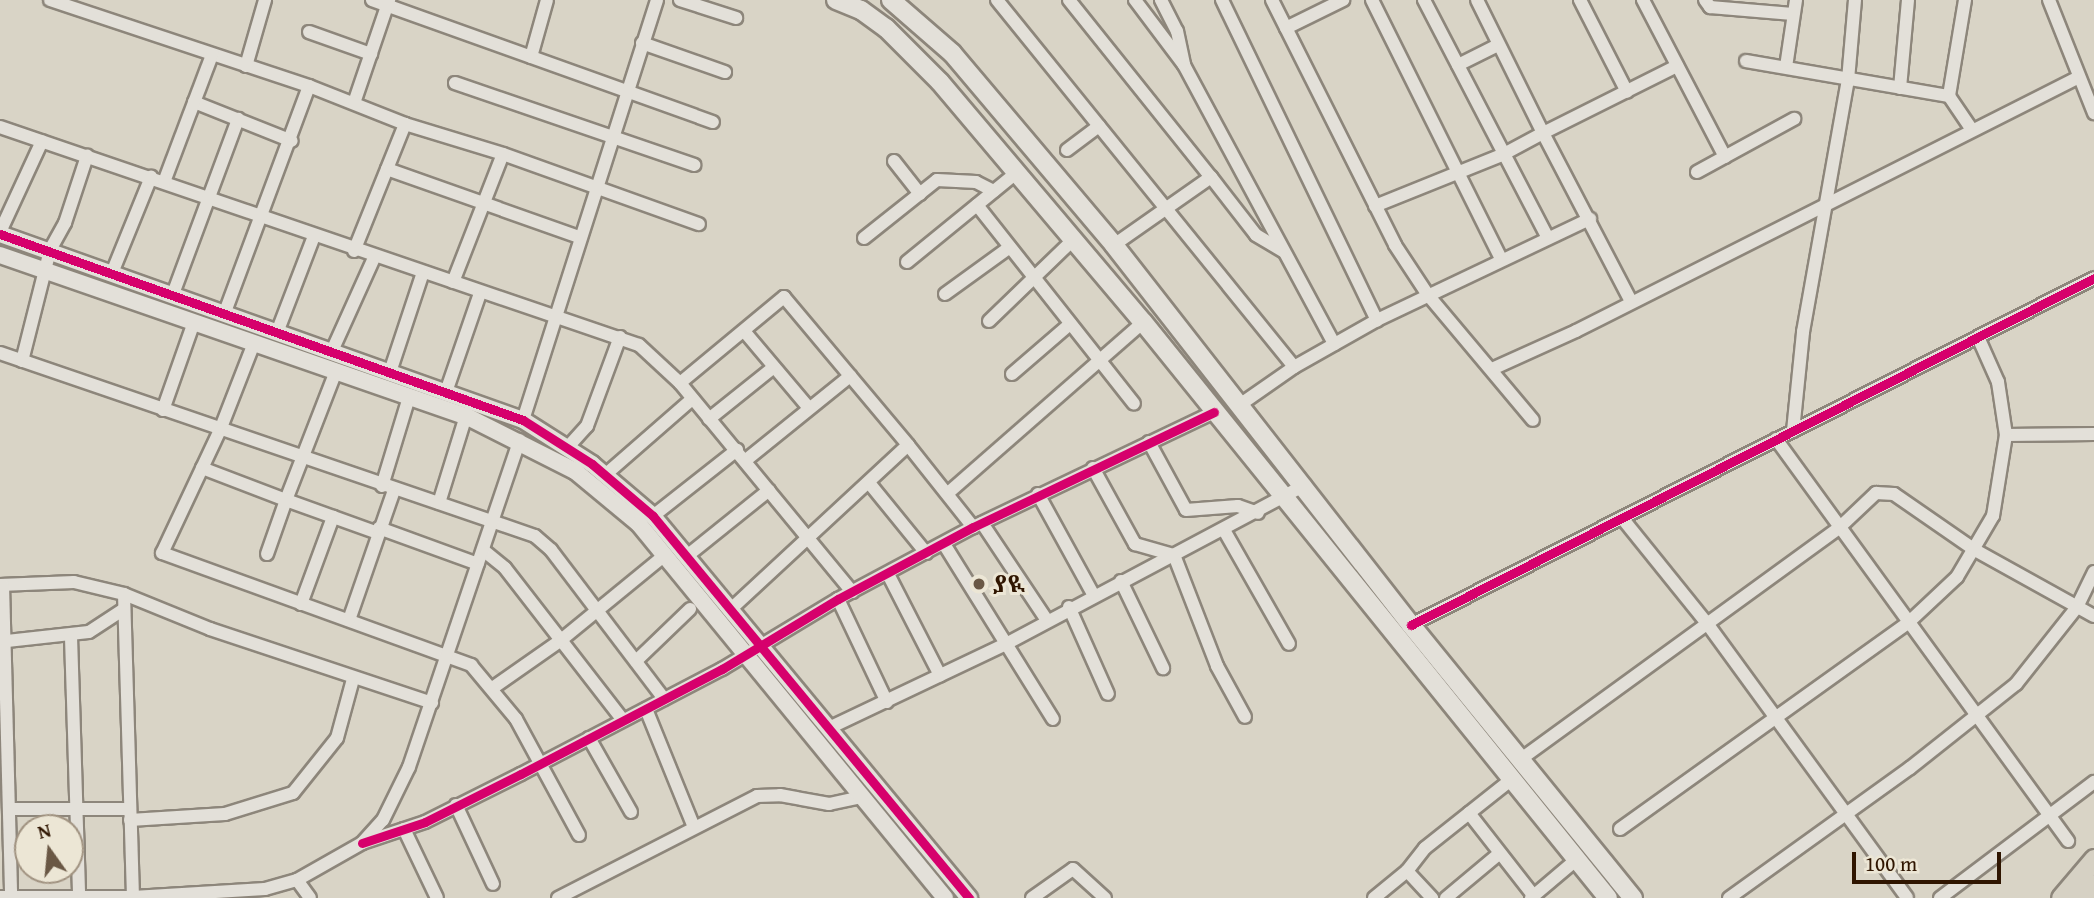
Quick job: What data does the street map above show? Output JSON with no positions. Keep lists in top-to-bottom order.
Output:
{
  "places": ["ያዪ"],
  "scale_bar": "100 m",
  "north": "top"
}
